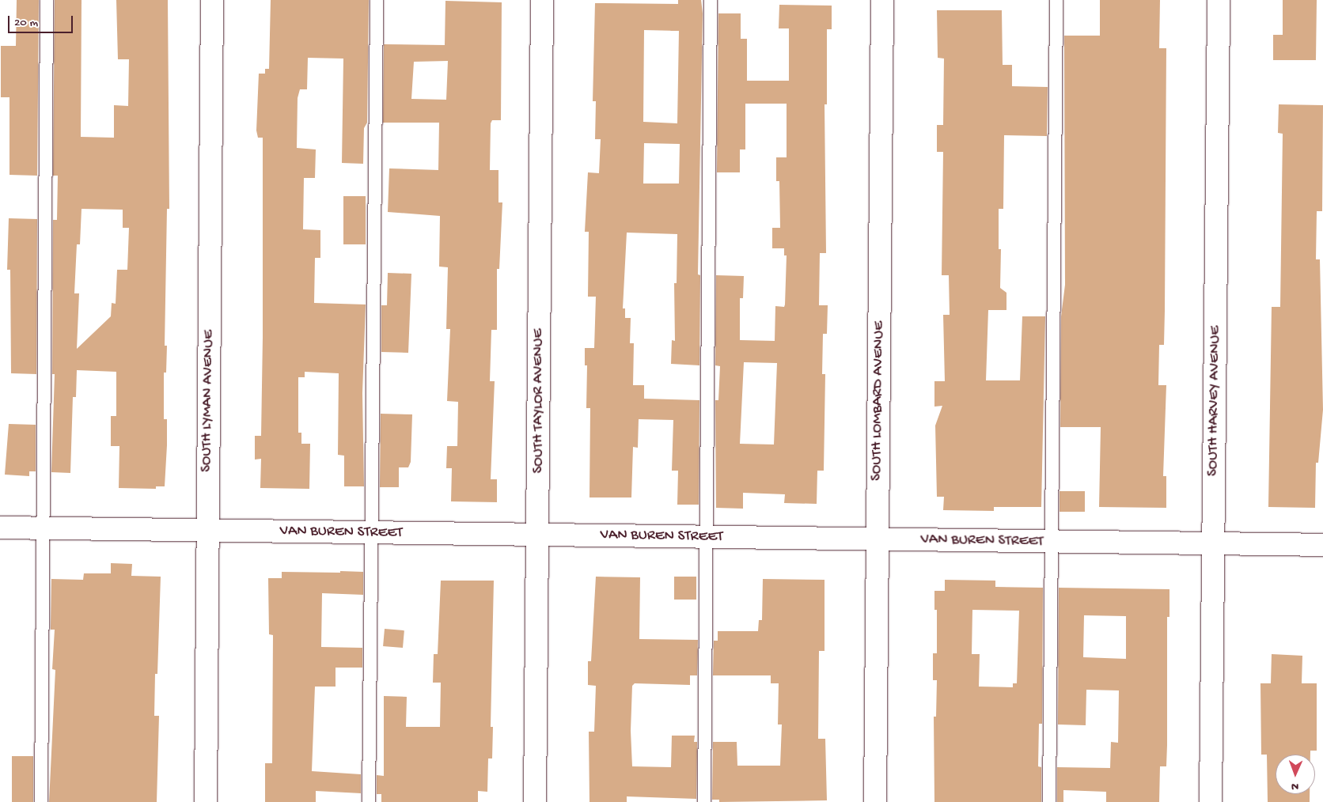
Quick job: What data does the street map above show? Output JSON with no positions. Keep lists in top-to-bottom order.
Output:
{
  "streets": {
    "street": [
      "SOUTH LYMAN AVENUE",
      "SOUTH TAYLOR AVENUE",
      "SOUTH LOMBARD AVENUE",
      "SOUTH HARVEY AVENUE",
      "VAN BUREN STREET"
    ]
  },
  "crossings": [
    ["SOUTH LYMAN AVENUE", "VAN BUREN STREET"],
    ["SOUTH TAYLOR AVENUE", "VAN BUREN STREET"],
    ["SOUTH LOMBARD AVENUE", "VAN BUREN STREET"],
    ["SOUTH HARVEY AVENUE", "VAN BUREN STREET"]
  ],
  "scale_bar": "20 m",
  "north": "bottom"
}
